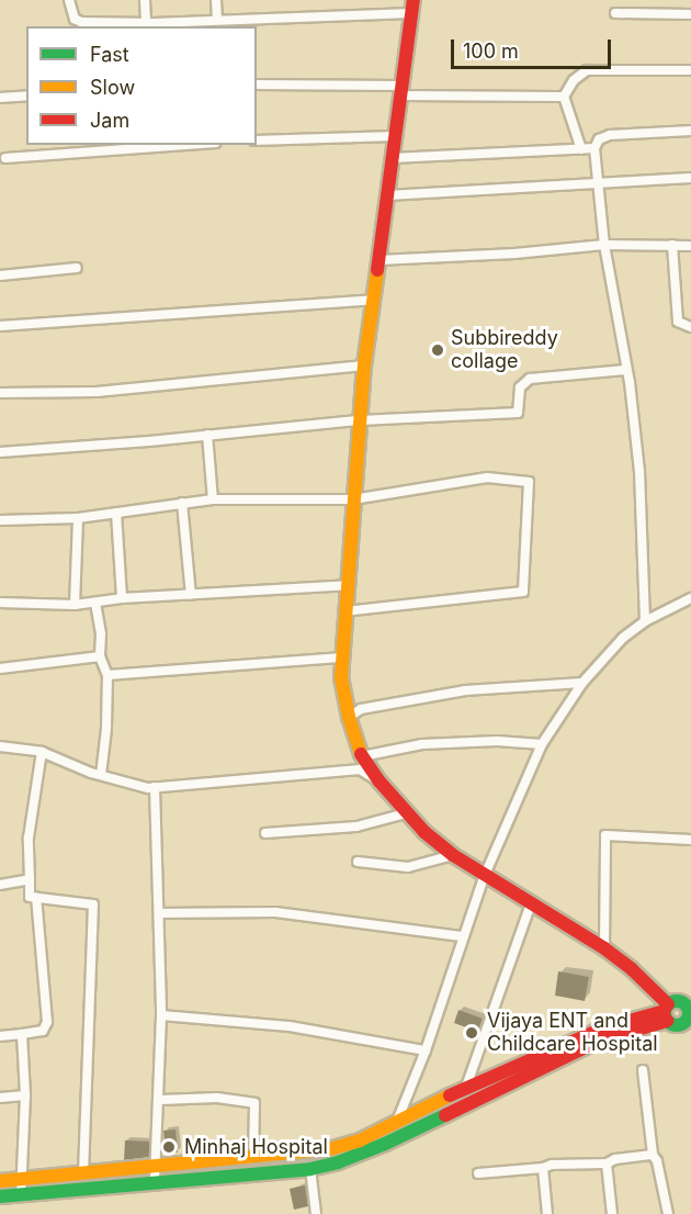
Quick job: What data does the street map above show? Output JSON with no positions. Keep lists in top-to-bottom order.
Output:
{
  "places": ["Subbireddy collage", "Vijaya ENT and Childcare Hospital", "Minhaj Hospital"],
  "legend": ["Fast", "Slow", "Jam"],
  "scale_bar": "100 m"
}
